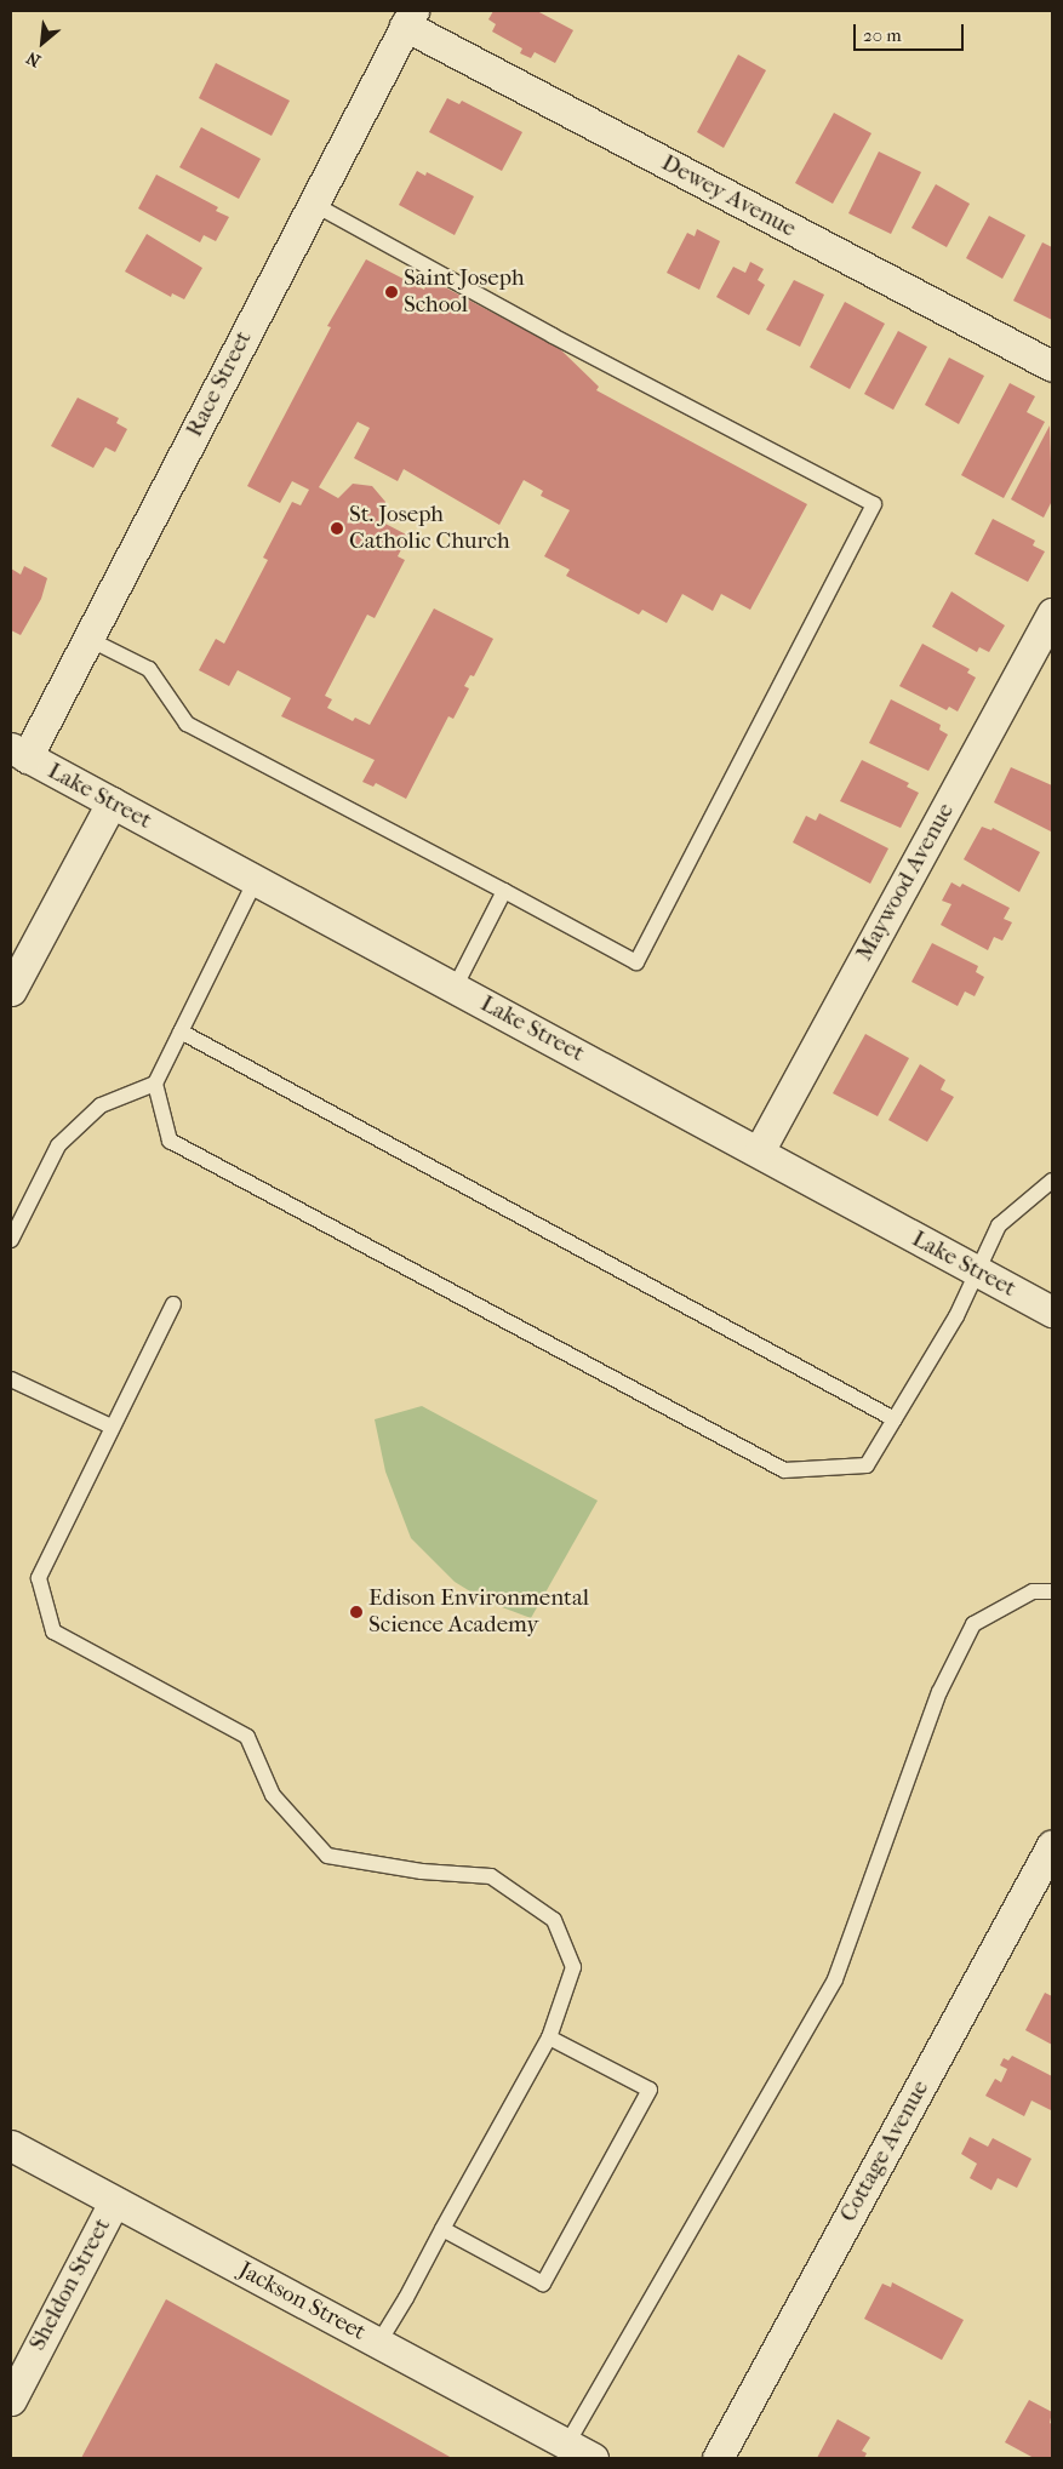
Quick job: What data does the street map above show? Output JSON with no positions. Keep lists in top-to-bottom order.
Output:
{
  "streets": {
    "street": [
      "Dewey Avenue",
      "Race Street",
      "Lake Street",
      "Maywood Avenue",
      "Cottage Avenue",
      "Sheldon Street",
      "Jackson Street"
    ]
  },
  "crossings": [
    ["Dewey Avenue", "Race Street"],
    ["Race Street", "Lake Street"],
    ["Lake Street", "Maywood Avenue"],
    ["Sheldon Street", "Jackson Street"]
  ],
  "places": ["Saint Joseph School", "St. Joseph Catholic Church", "Edison Environmental Science Academy"],
  "scale_bar": "20 m",
  "north": "bottom left"
}
